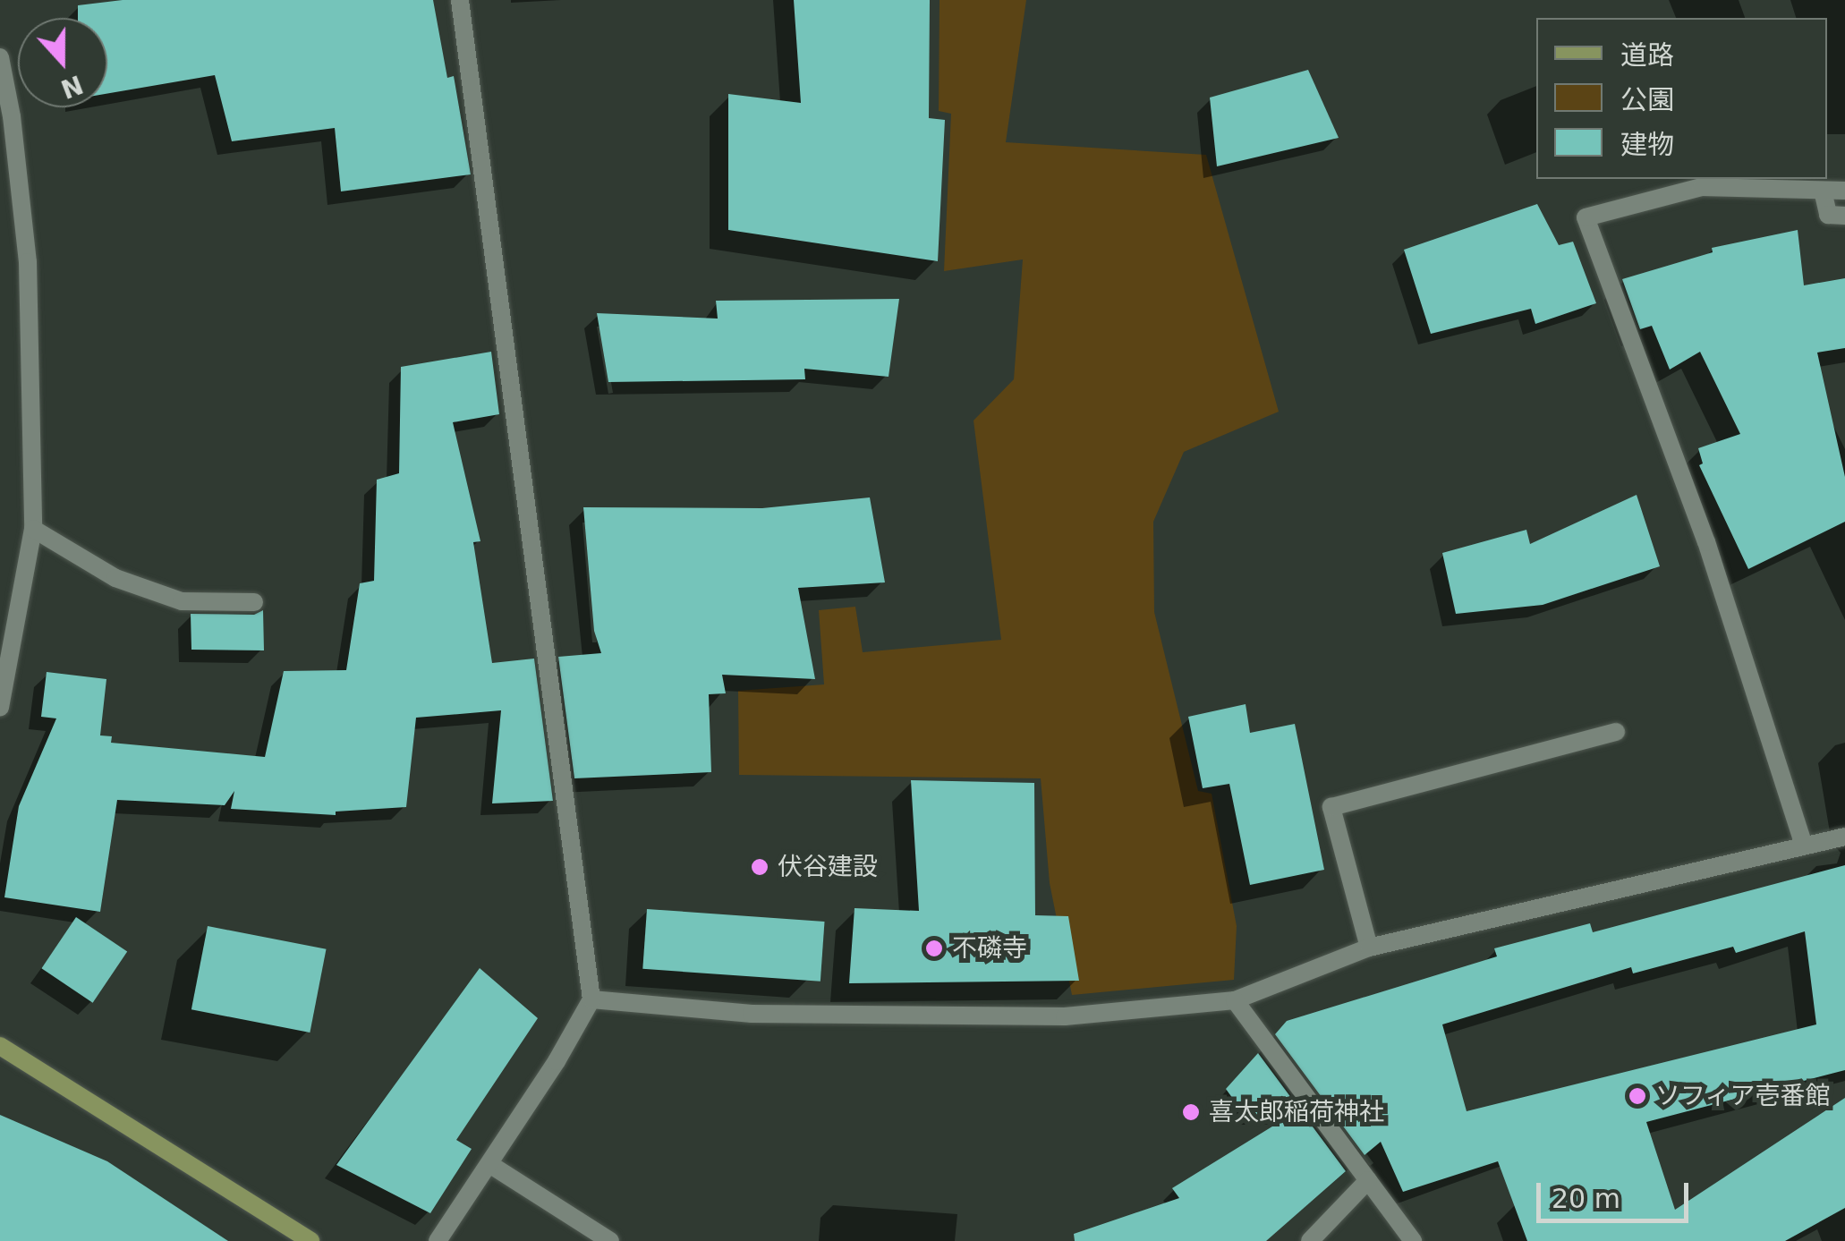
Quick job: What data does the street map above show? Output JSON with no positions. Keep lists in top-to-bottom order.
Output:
{
  "places": [
    "伏谷建設",
    "不磷寺",
    "ソフィア壱番館",
    "喜太郎稲荷神社"
  ],
  "legend": ["道路", "公園", "建物"],
  "scale_bar": "20 m",
  "north": "bottom"
}
